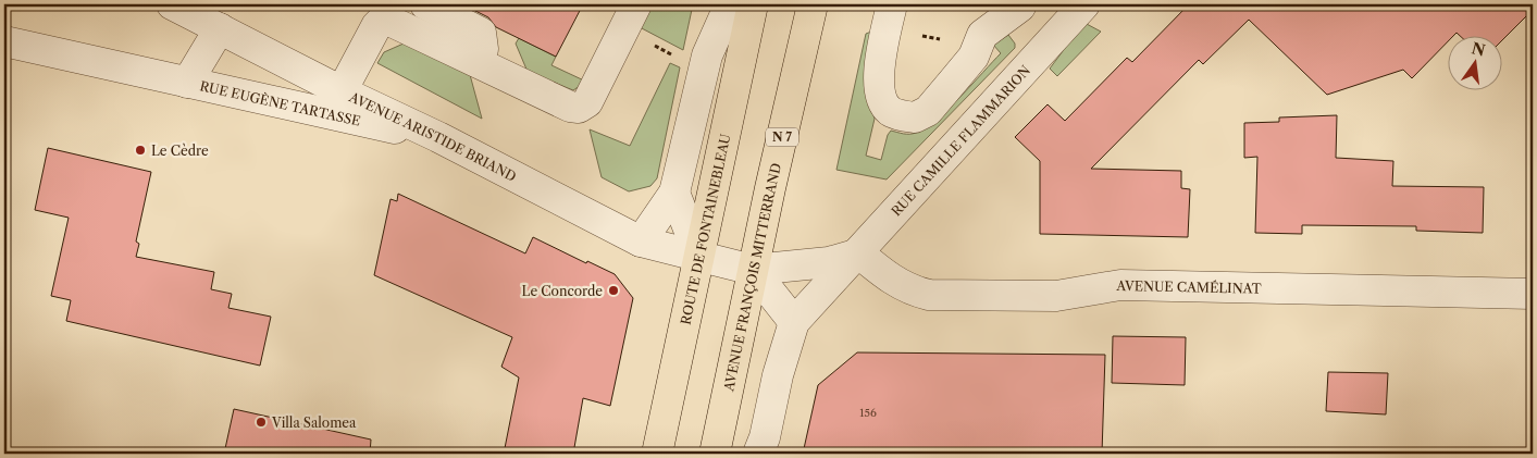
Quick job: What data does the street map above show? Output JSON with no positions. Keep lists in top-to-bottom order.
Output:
{
  "streets": {
    "main road": ["N 7", "ROUTE DE FONTAINEBLEAU", "AVENUE FRANÇOIS MITTERRAND"],
    "street": [
      "RUE EUGÈNE TARTASSE",
      "AVENUE ARISTIDE BRIAND",
      "RUE CAMILLE FLAMMARION",
      "AVENUE CAMÉLINAT"
    ]
  },
  "crossings": [
    ["RUE EUGÈNE TARTASSE", "AVENUE ARISTIDE BRIAND"],
    ["AVENUE ARISTIDE BRIAND", "RUE CAMILLE FLAMMARION"],
    ["AVENUE ARISTIDE BRIAND", "ROUTE DE FONTAINEBLEAU"],
    ["AVENUE ARISTIDE BRIAND", "AVENUE FRANÇOIS MITTERRAND"],
    ["AVENUE ARISTIDE BRIAND", "AVENUE CAMÉLINAT"],
    ["RUE CAMILLE FLAMMARION", "AVENUE CAMÉLINAT"]
  ],
  "places": ["Le Cèdre", "Le Concorde", "Villa Salomea"],
  "house_numbers": ["156"],
  "north": "top"
}
